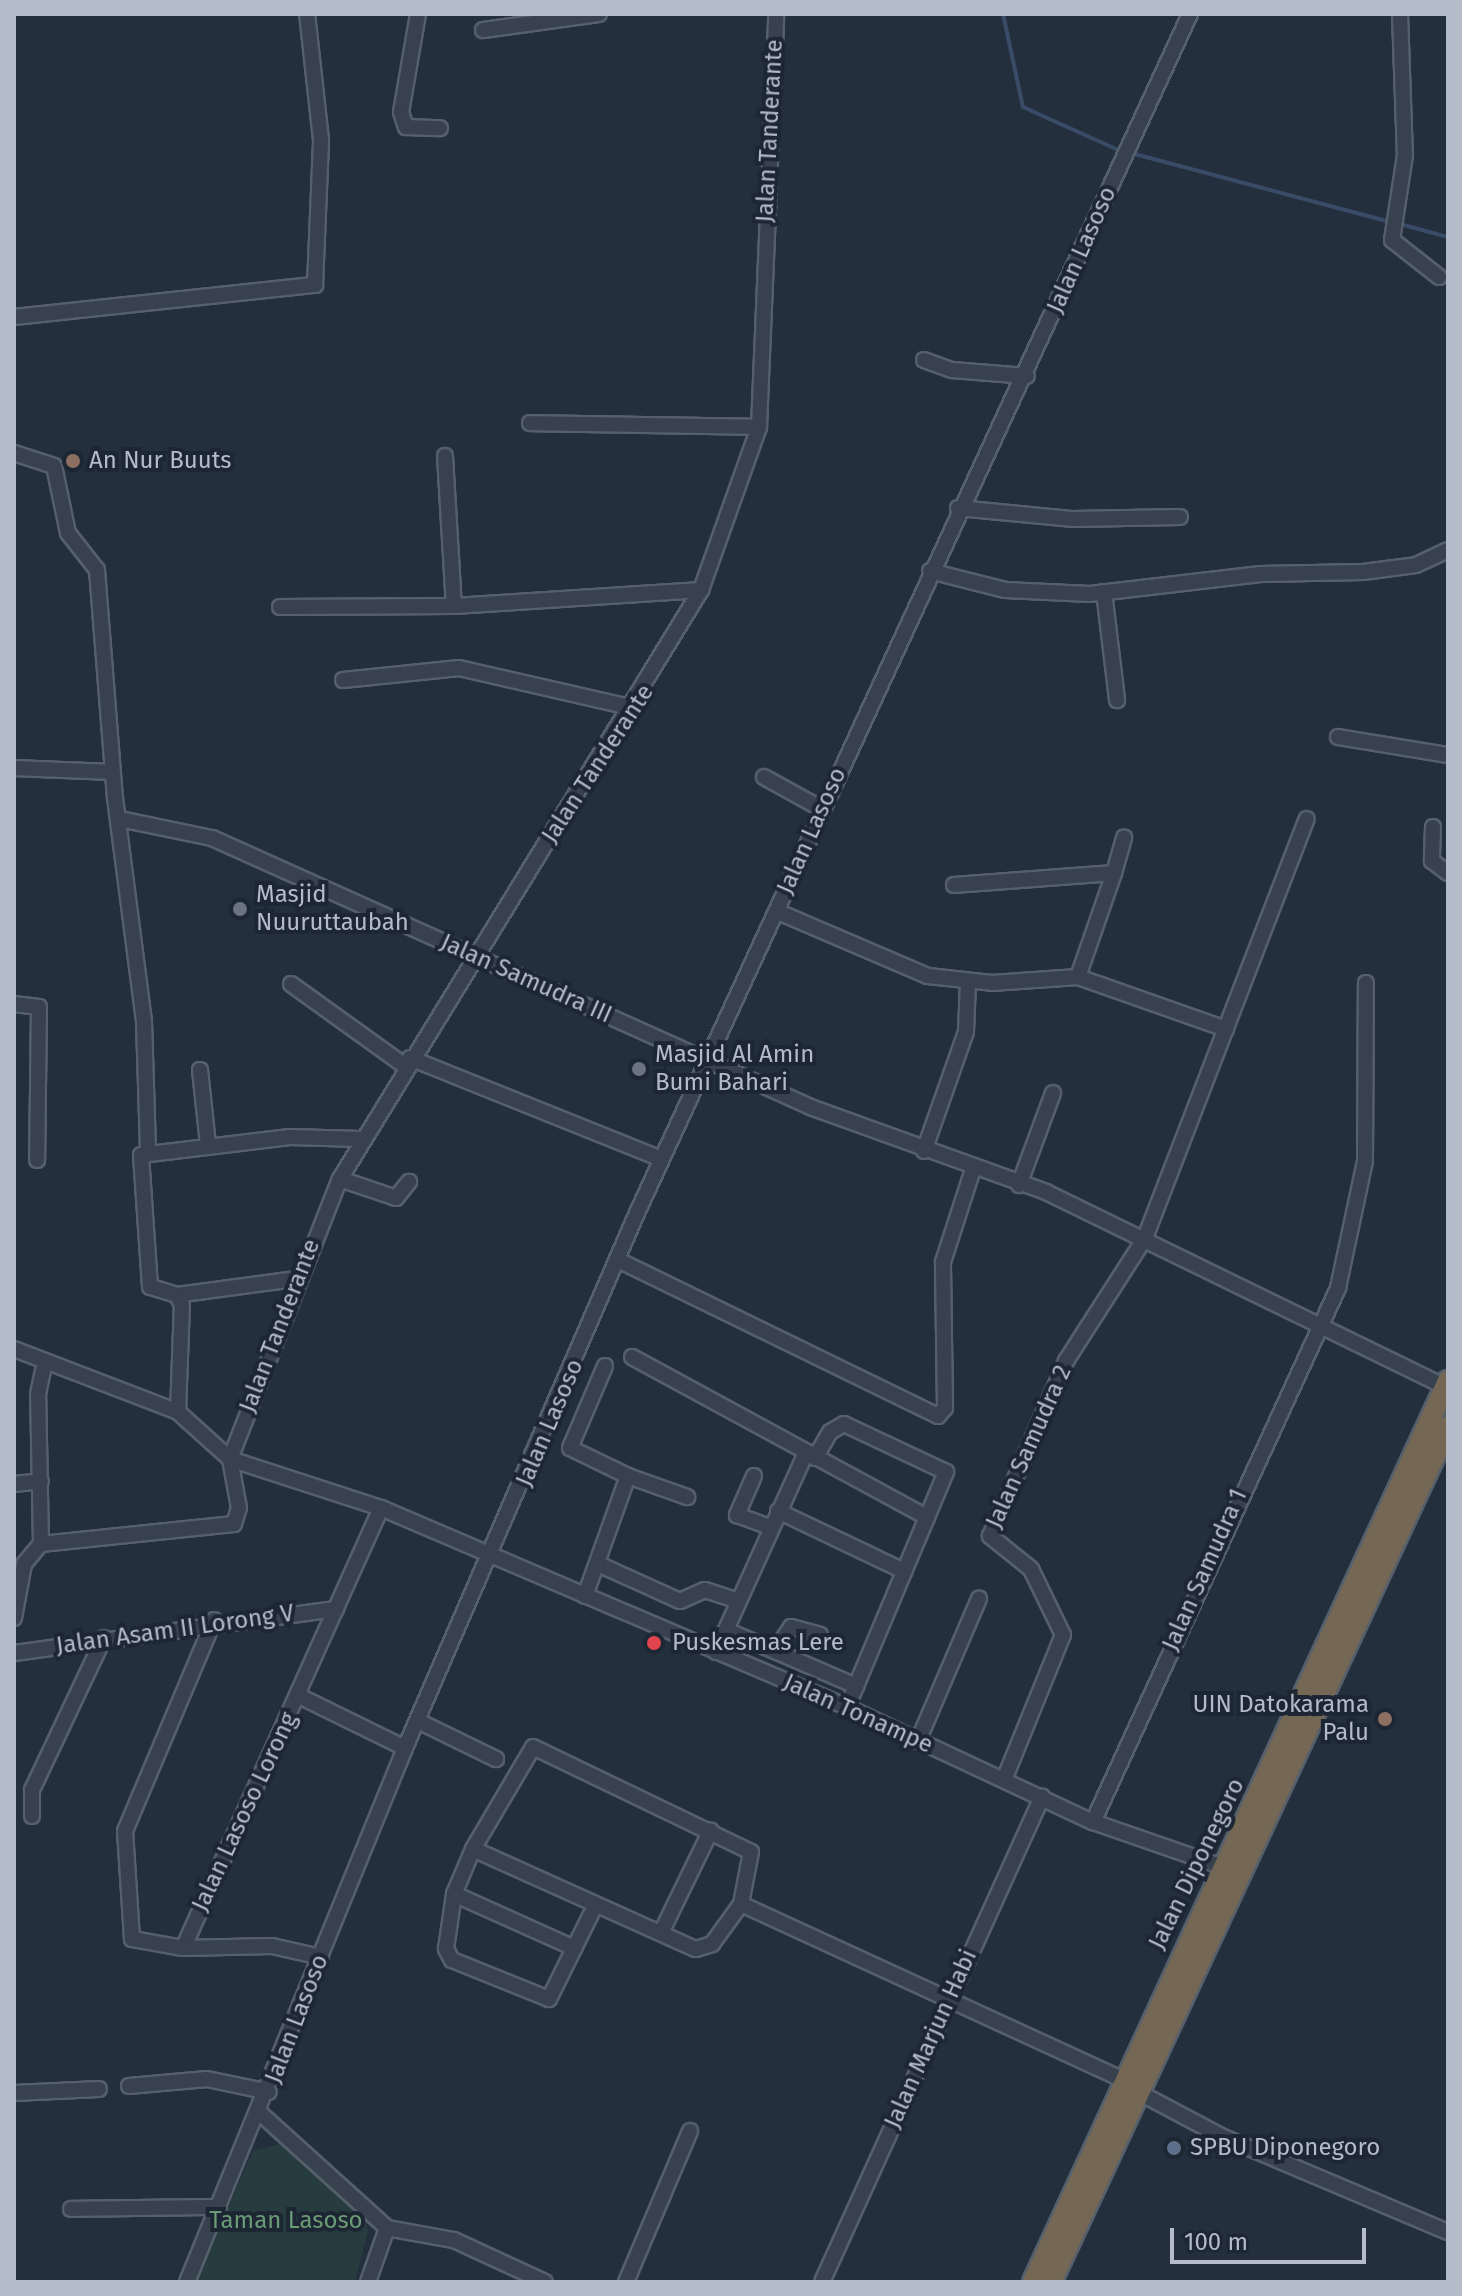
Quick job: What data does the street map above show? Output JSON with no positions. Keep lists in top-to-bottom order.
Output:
{
  "streets": {
    "highway": ["Jalan Diponegoro"],
    "street": [
      "Jalan Tanderante",
      "Jalan Lasoso",
      "Jalan Samudra III",
      "Jalan Samudra 2",
      "Jalan Samudra 1",
      "Jalan Asam II Lorong V",
      "Jalan Tonampe",
      "Jalan Lasoso Lorong",
      "Jalan Marjun Habi"
    ]
  },
  "crossings": [
    ["Jalan Tanderante", "Jalan Samudra III"],
    ["Jalan Tanderante", "Jalan Tonampe"],
    ["Jalan Lasoso", "Jalan Samudra III"],
    ["Jalan Lasoso", "Jalan Tonampe"],
    ["Jalan Lasoso", "Jalan Lasoso Lorong"],
    ["Jalan Samudra 2", "Jalan Tonampe"],
    ["Jalan Samudra 1", "Jalan Tonampe"],
    ["Jalan Asam II Lorong V", "Jalan Lasoso Lorong"],
    ["Jalan Tonampe", "Jalan Lasoso Lorong"],
    ["Jalan Tonampe", "Jalan Diponegoro"],
    ["Jalan Tonampe", "Jalan Marjun Habi"]
  ],
  "parks": ["Taman Lasoso"],
  "places": [
    "An Nur Buuts",
    "Masjid Nuuruttaubah",
    "Masjid Al Amin Bumi Bahari",
    "Puskesmas Lere",
    "UIN Datokarama Palu",
    "SPBU Diponegoro"
  ],
  "scale_bar": "100 m"
}
